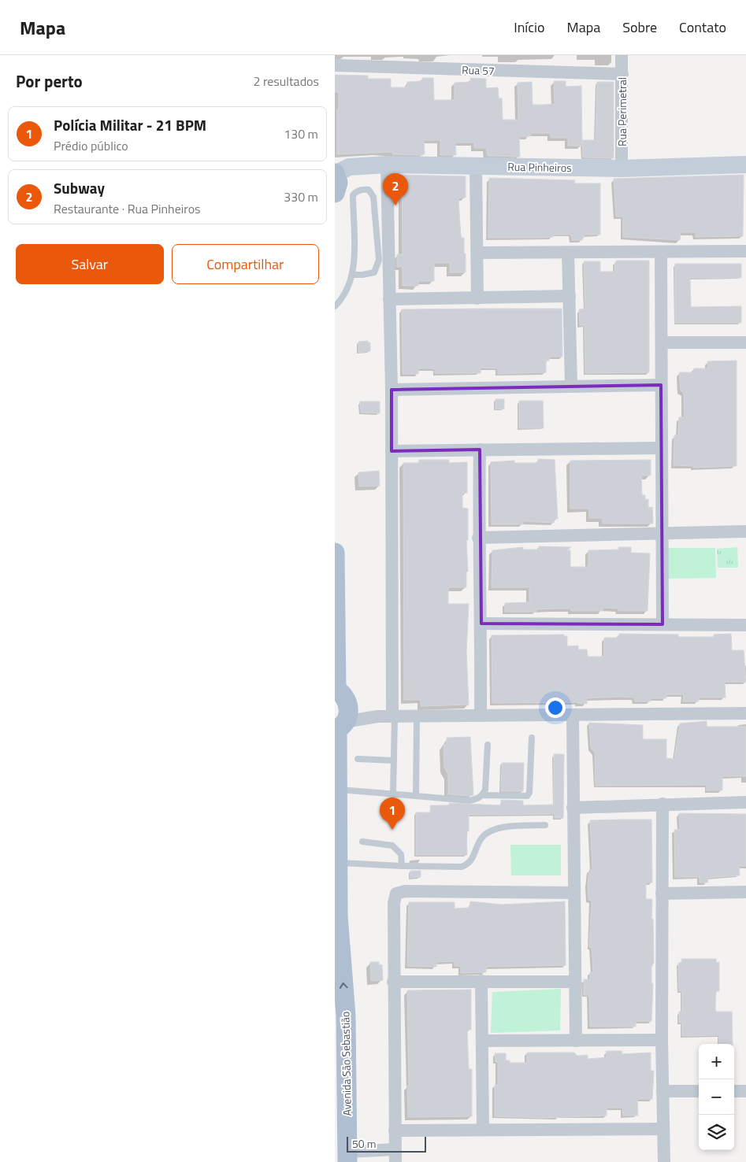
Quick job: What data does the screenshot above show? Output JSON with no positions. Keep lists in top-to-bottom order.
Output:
{
  "streets": {
    "main road": ["Avenida São Sebastião"],
    "street": ["Rua 57", "Rua Perimetral", "Rua Pinheiros"]
  },
  "crossings": [
    ["Rua 57", "Rua Perimetral"],
    ["Rua Perimetral", "Rua Pinheiros"]
  ],
  "scale_bar": "50 m",
  "page": {
    "header": "Mapa",
    "nav": [
      "Início",
      "Mapa",
      "Sobre",
      "Contato"
    ],
    "heading": ["Por perto", "2 resultados"],
    "list": [
      {
        "mark": "1",
        "name": "Polícia Militar - 21 BPM",
        "note": "Prédio público",
        "value": "130 m"
      },
      {
        "mark": "2",
        "name": "Subway",
        "note": "Restaurante · Rua Pinheiros",
        "value": "330 m"
      }
    ],
    "pins": ["2", "1"],
    "buttons": ["Salvar", "Compartilhar"],
    "map_buttons": ["+", "−"],
    "scale": "50 m"
  }
}
